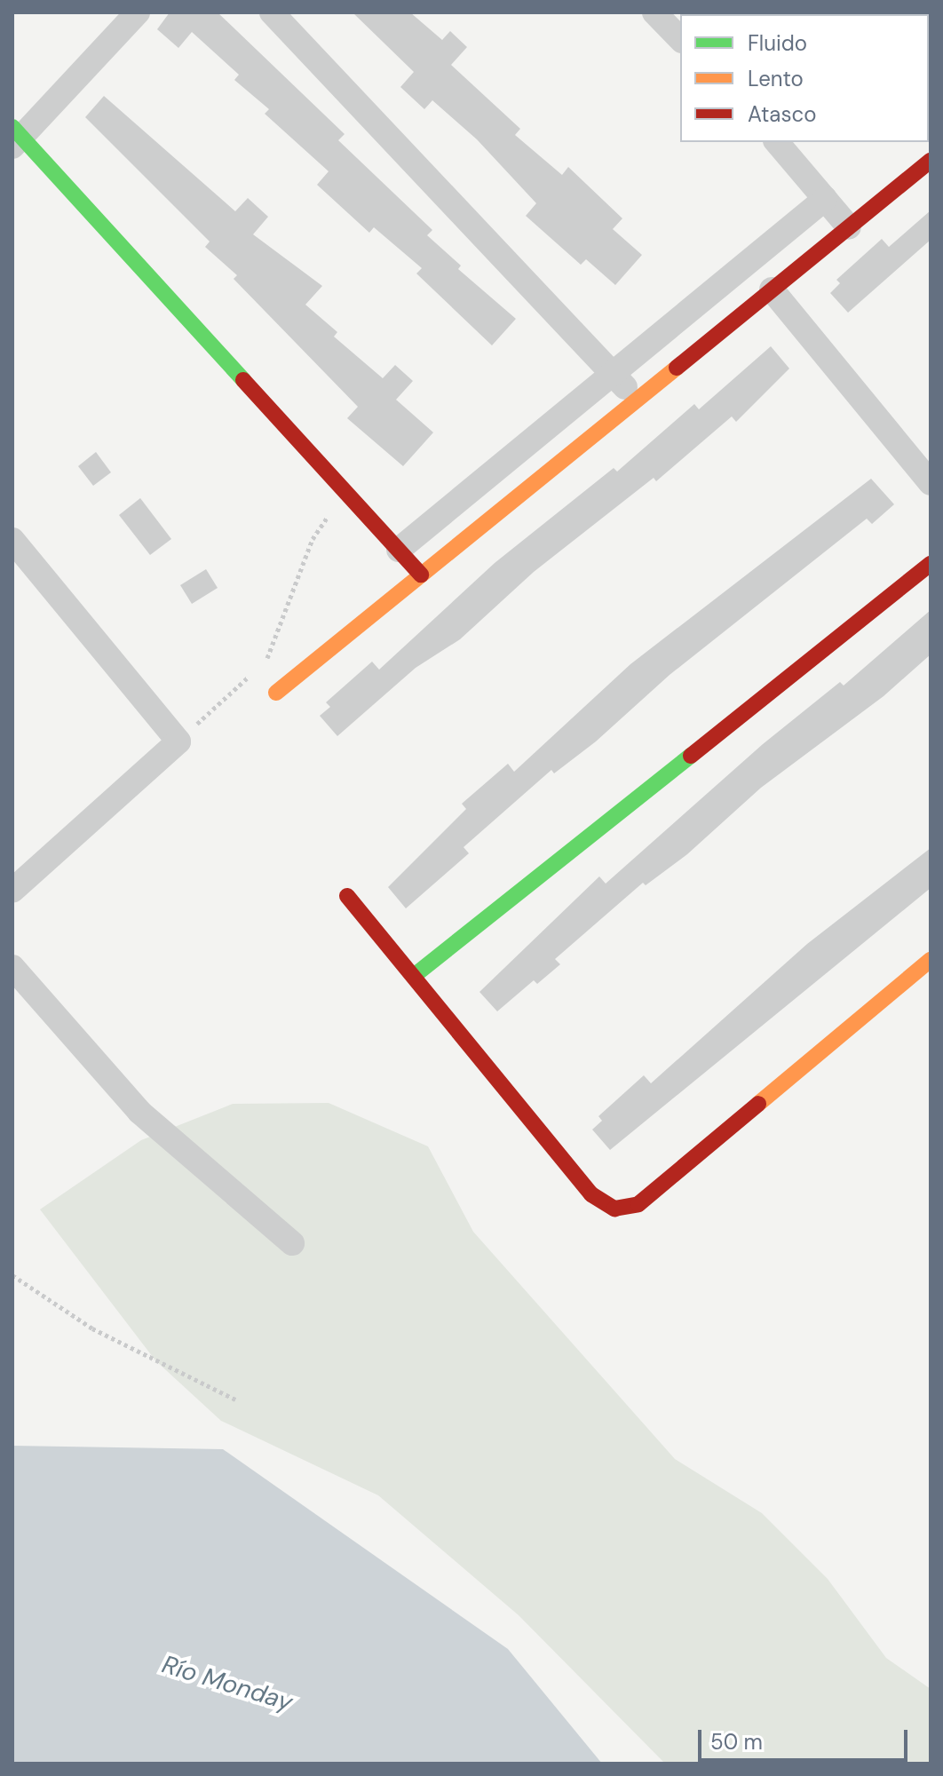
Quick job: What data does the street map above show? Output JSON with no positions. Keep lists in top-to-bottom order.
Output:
{
  "water": ["Río Monday"],
  "legend": ["Fluido", "Lento", "Atasco"],
  "scale_bar": "50 m"
}
